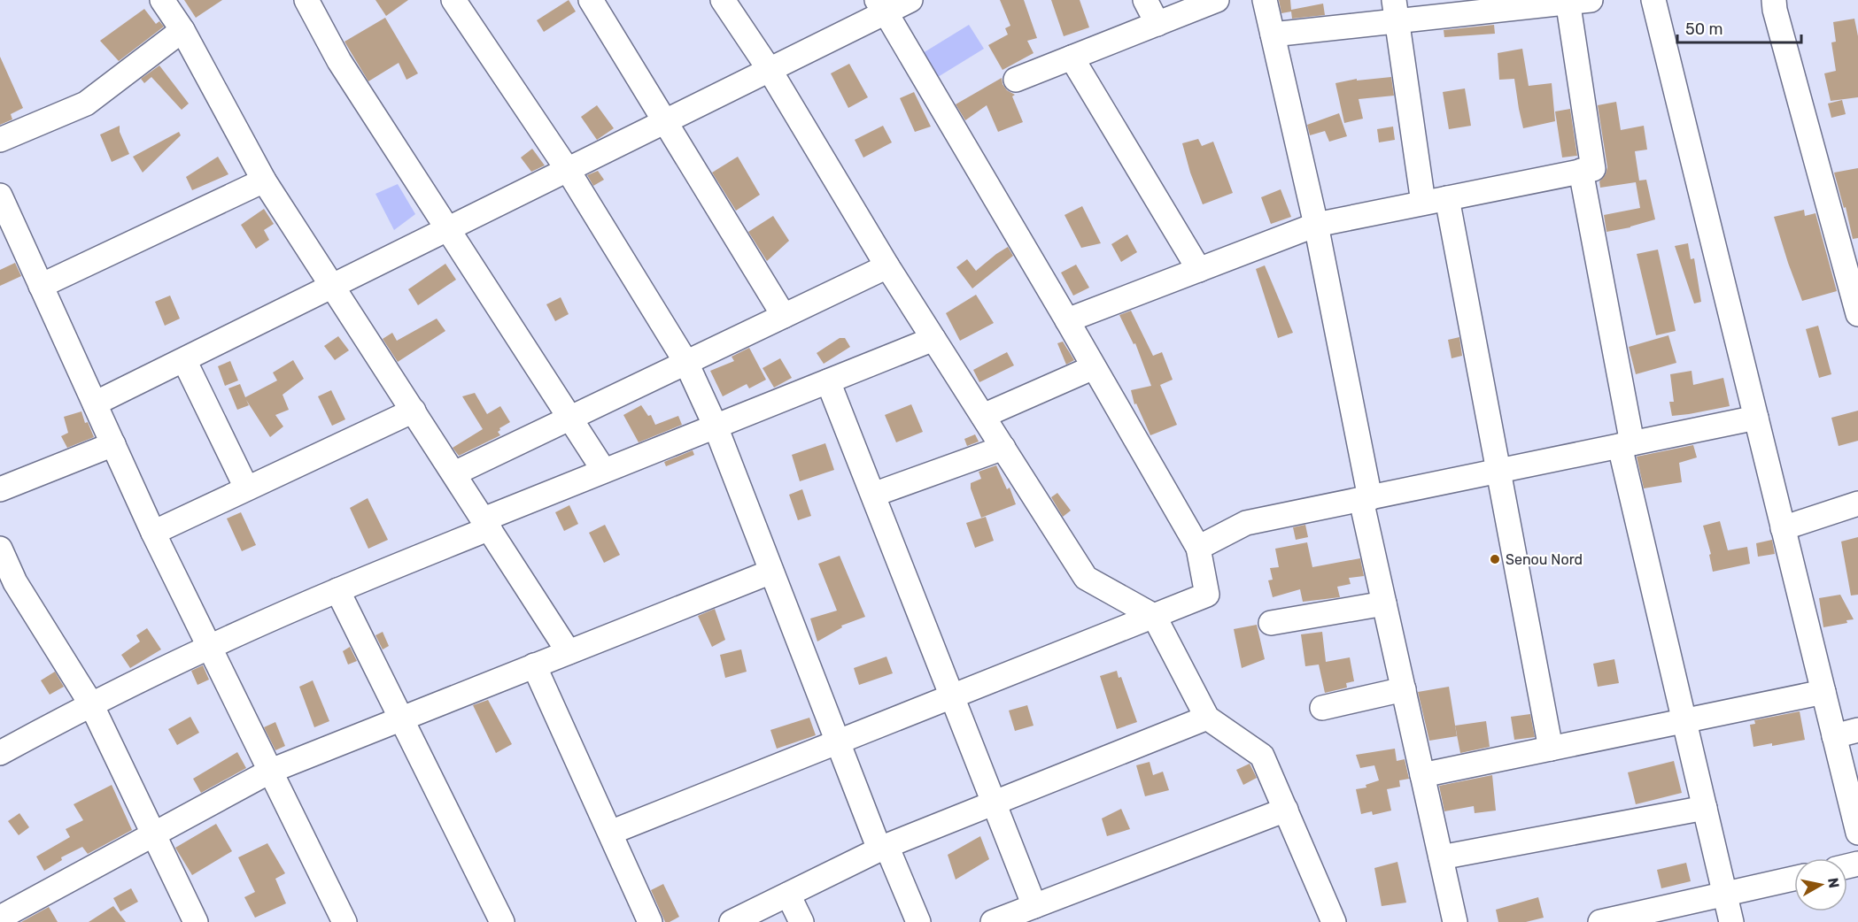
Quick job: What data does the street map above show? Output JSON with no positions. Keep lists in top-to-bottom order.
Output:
{
  "places": ["Senou Nord"],
  "scale_bar": "50 m",
  "north": "right"
}
